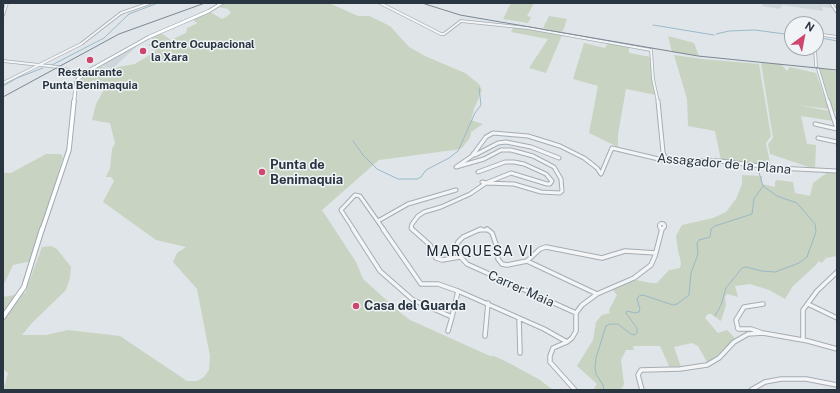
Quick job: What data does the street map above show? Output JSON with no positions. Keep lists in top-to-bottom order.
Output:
{
  "streets": {
    "street": ["Assagador de la Plana", "Carrer Maia"]
  },
  "districts": ["MARQUESA VI"],
  "places": [
    "Centre Ocupacional la Xara",
    "Restaurante Punta Benimaquia",
    "Punta de Benimaquia",
    "Casa del Guarda"
  ],
  "north": "top right"
}
